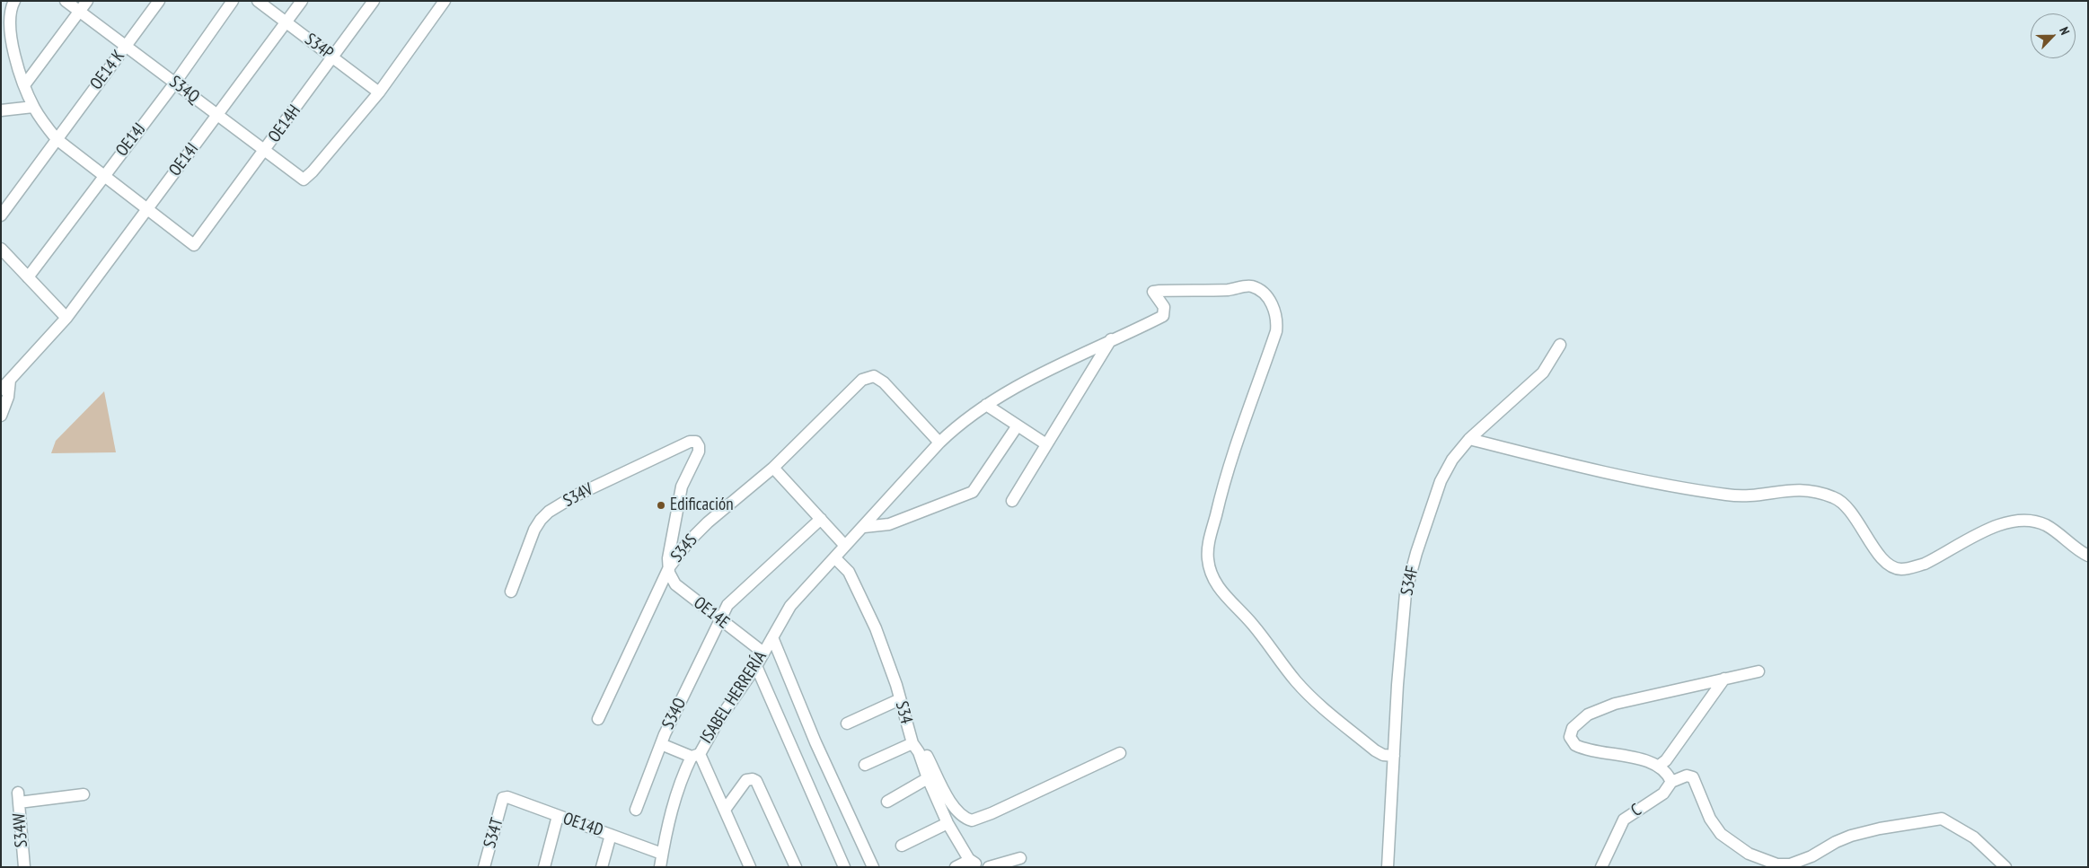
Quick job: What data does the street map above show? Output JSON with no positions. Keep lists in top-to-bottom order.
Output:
{
  "streets": {
    "street": [
      "S34P",
      "OE14 K",
      "S34Q",
      "OE14H",
      "OE14J",
      "OE14I",
      "S34V",
      "S34S",
      "S34F",
      "OE14E",
      "ISABEL HERRERÍA",
      "S34",
      "S34O",
      "C",
      "OE14D",
      "S34W",
      "S34T"
    ]
  },
  "crossings": [
    ["S34P", "S34Q"],
    ["S34P", "OE14H"],
    ["S34P", "OE14I"],
    ["OE14 K", "S34Q"],
    ["S34Q", "OE14H"],
    ["S34Q", "OE14J"],
    ["S34Q", "OE14I"],
    ["OE14H", "OE14I"],
    ["S34V", "S34S"],
    ["S34V", "OE14E"],
    ["S34S", "OE14E"],
    ["S34S", "ISABEL HERRERÍA"],
    ["S34F", "ISABEL HERRERÍA"],
    ["OE14E", "ISABEL HERRERÍA"],
    ["OE14E", "S34O"],
    ["ISABEL HERRERÍA", "S34"],
    ["ISABEL HERRERÍA", "OE14D"],
    ["OE14D", "S34T"]
  ],
  "places": ["Edificación"],
  "north": "top right"
}
